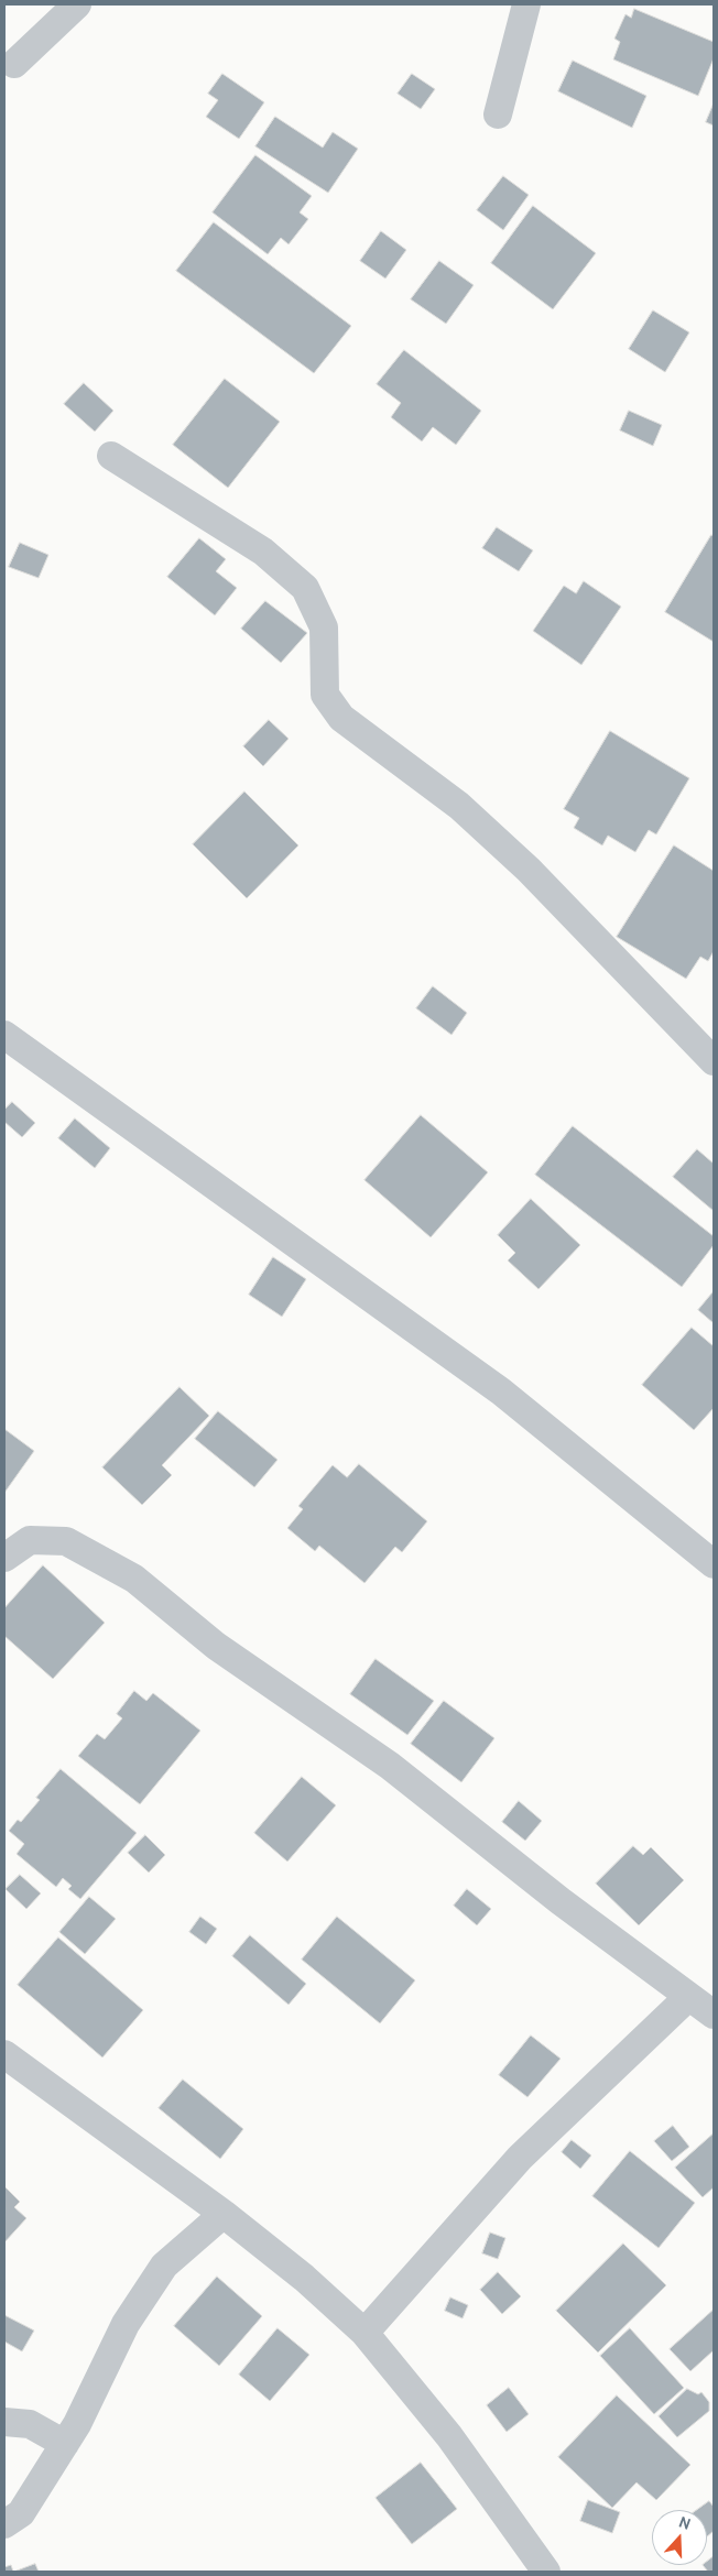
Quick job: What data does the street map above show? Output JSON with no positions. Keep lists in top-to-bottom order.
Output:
{
  "north": "top"
}
